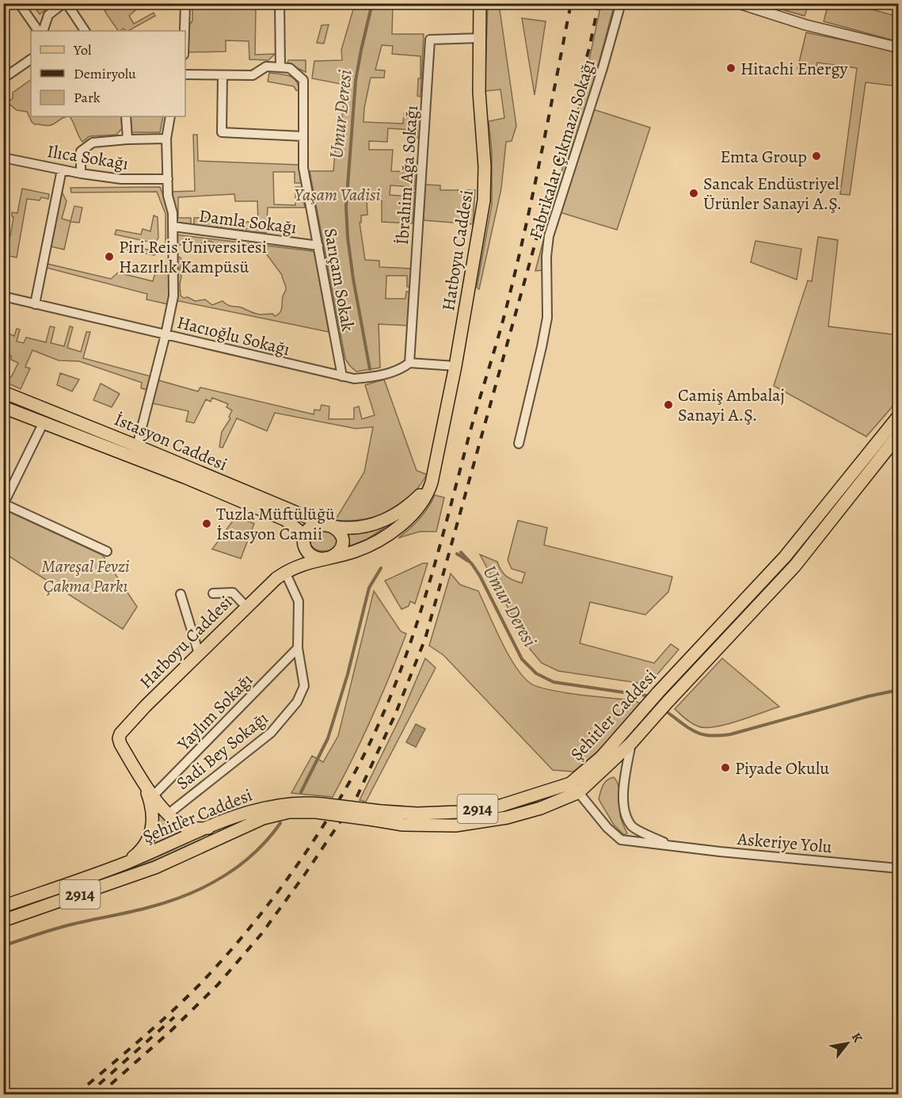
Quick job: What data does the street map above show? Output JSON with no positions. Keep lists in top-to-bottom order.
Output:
{
  "streets": {
    "main road": [
      "Hatboyu Caddesi",
      "İstasyon Caddesi",
      "Şehitler Caddesi",
      "2914"
    ],
    "street": [
      "Fabrikalar Çıkmazı Sokağı",
      "Ilıca Sokağı",
      "İbrahim Ağa Sokağı",
      "Damla Sokağı",
      "Sarıçam Sokak",
      "Hacıoğlu Sokağı",
      "Yaylım Sokağı",
      "Sadi Bey Sokağı",
      "Askeriye Yolu"
    ]
  },
  "crossings": [
    ["İbrahim Ağa Sokağı", "Hatboyu Caddesi"],
    ["İbrahim Ağa Sokağı", "Hacıoğlu Sokağı"],
    ["Damla Sokağı", "Sarıçam Sokak"],
    ["Hatboyu Caddesi", "Hacıoğlu Sokağı"],
    ["Hatboyu Caddesi", "İstasyon Caddesi"],
    ["Hatboyu Caddesi", "Yaylım Sokağı"],
    ["Hatboyu Caddesi", "Şehitler Caddesi"],
    ["Hatboyu Caddesi", "Sadi Bey Sokağı"],
    ["Sarıçam Sokak", "Hacıoğlu Sokağı"],
    ["Yaylım Sokağı", "Sadi Bey Sokağı"],
    ["Şehitler Caddesi", "Askeriye Yolu"]
  ],
  "water": ["Umur Deresi"],
  "parks": ["Yaşam Vadisi", "Mareşal Fevzi Çakma Parkı"],
  "places": [
    "Hitachi Energy",
    "Emta Group",
    "Sancak Endüstriyel Ürünler Sanayi A.Ş.",
    "Piri Reis Üniversitesi Hazırlık Kampüsü",
    "Camiş Ambalaj Sanayi A.Ş.",
    "Tuzla Müftülüğü İstasyon Camii",
    "Piyade Okulu"
  ],
  "legend": ["Yol", "Demiryolu", "Park"],
  "north": "top right"
}
